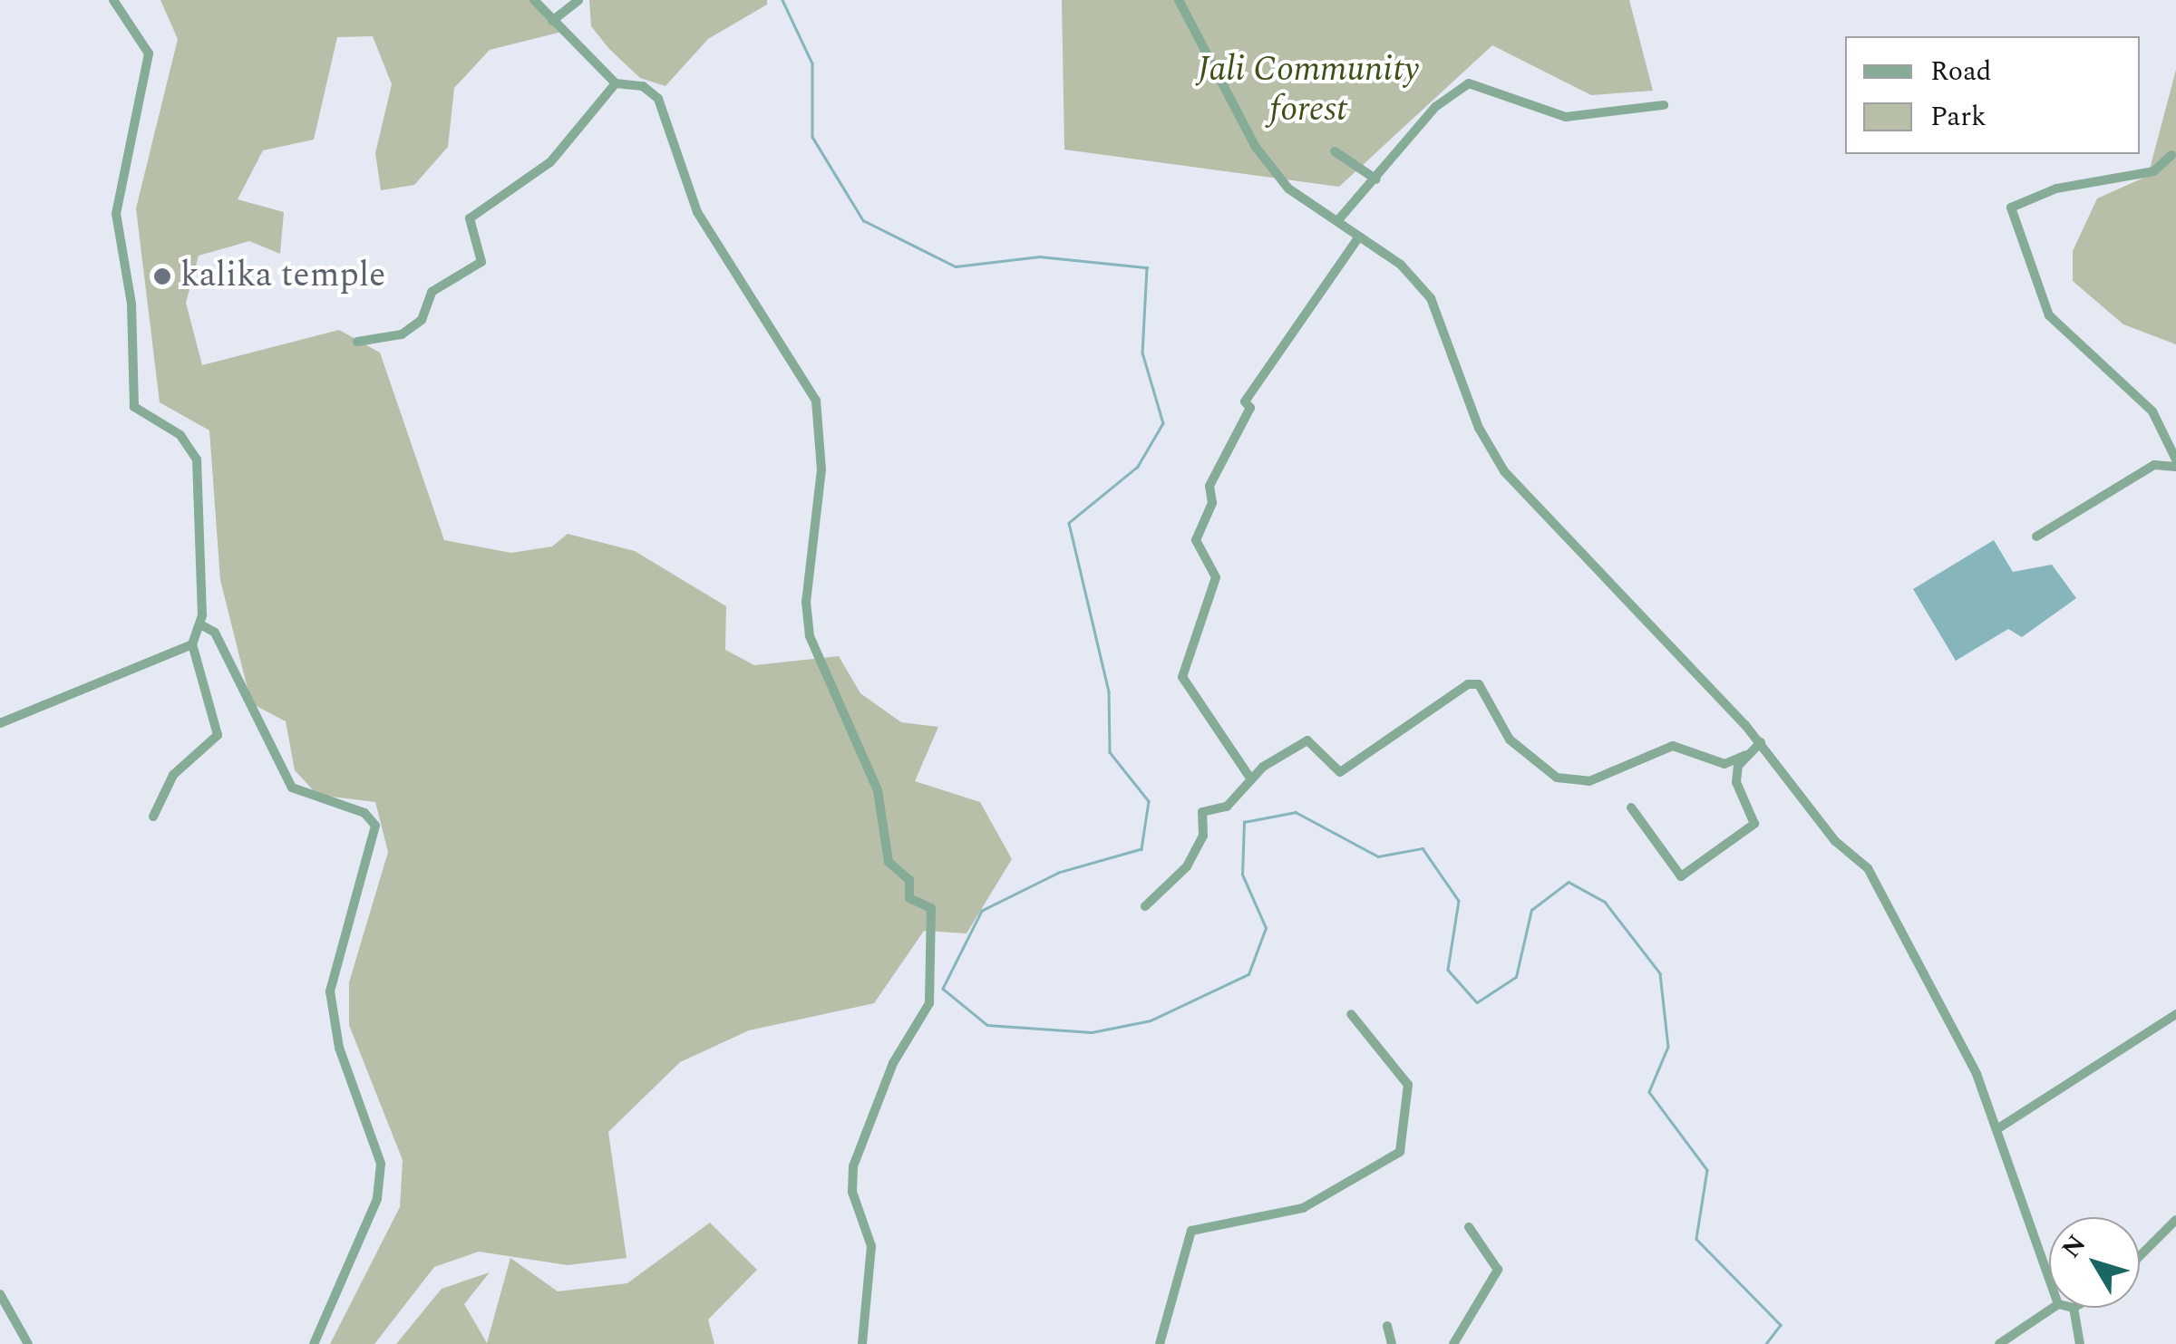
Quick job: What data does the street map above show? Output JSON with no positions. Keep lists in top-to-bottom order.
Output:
{
  "parks": ["Jali Community forest"],
  "places": ["kalika temple"],
  "legend": ["Road", "Park"],
  "north": "top left"
}
